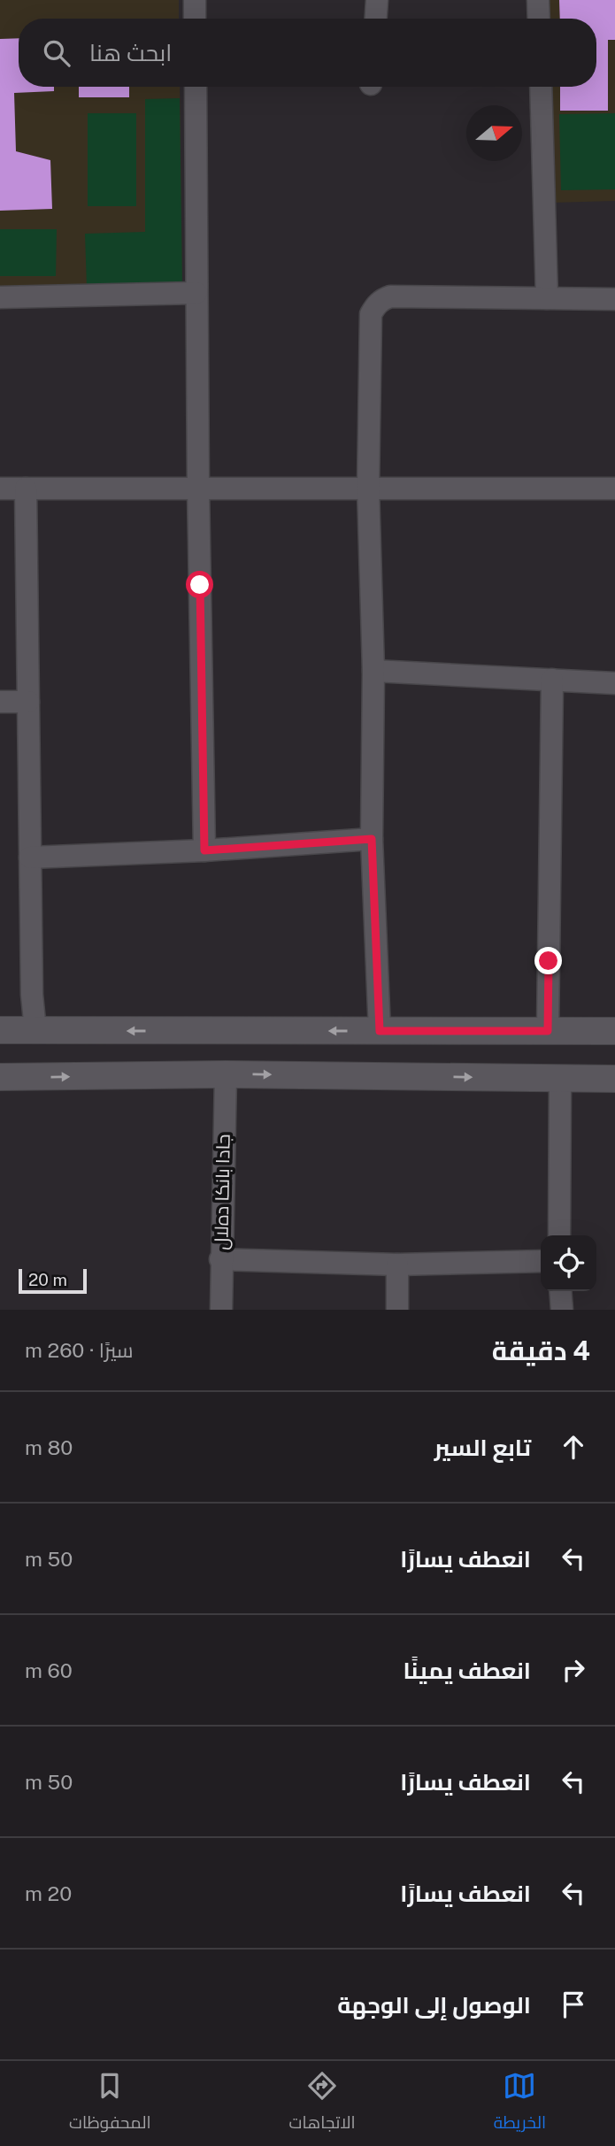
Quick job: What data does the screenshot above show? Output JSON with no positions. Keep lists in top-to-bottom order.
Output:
{
  "streets": {
    "street": ["جادا بانكا ده‌لال"]
  },
  "scale_bar": "20 m",
  "north": "right",
  "page": {
    "search": "ابحث هنا",
    "scale": "20 m",
    "heading": ["4 دقيقة", "سيرًا · 260 m"],
    "list": [
      ["تابع السير", "80 m"],
      ["انعطف يسارًا", "50 m"],
      ["انعطف يمينًا", "60 m"],
      ["انعطف يسارًا", "50 m"],
      ["انعطف يسارًا", "20 m"],
      "الوصول إلى الوجهة"
    ],
    "nav": ["الخريطة", "الاتجاهات", "المحفوظات"]
  }
}
